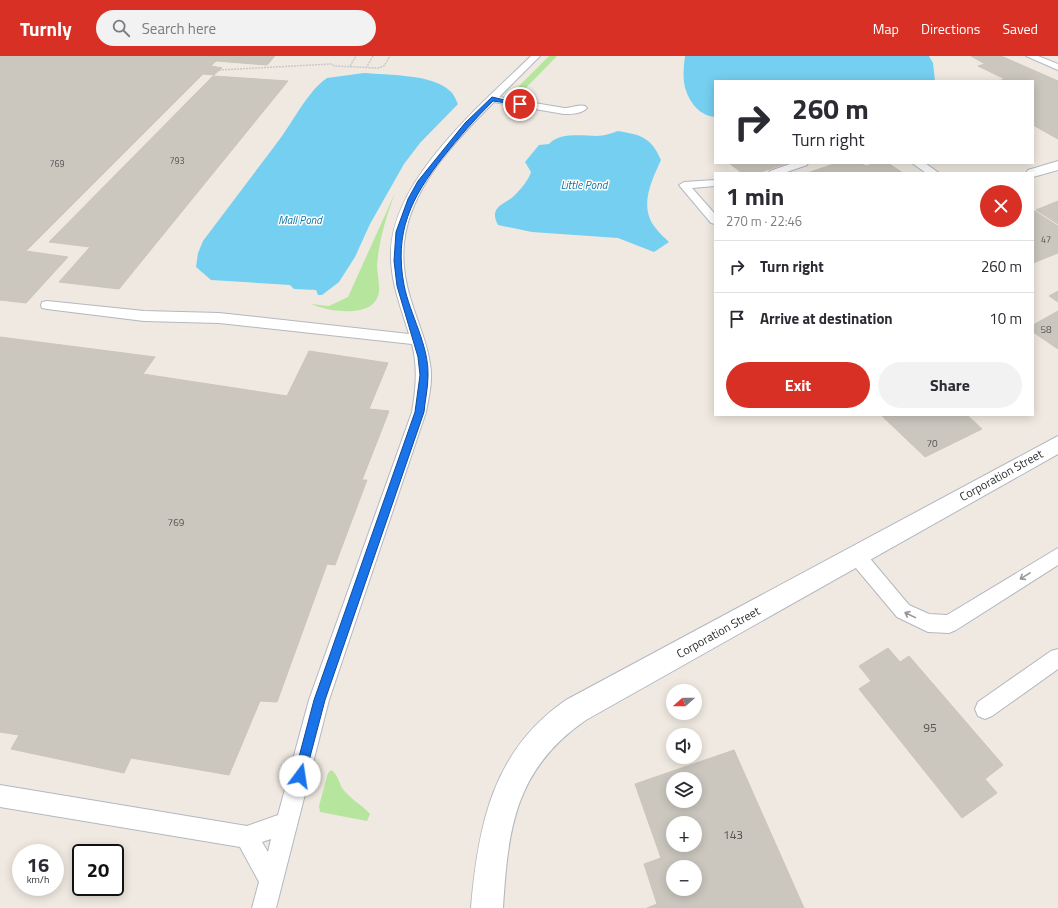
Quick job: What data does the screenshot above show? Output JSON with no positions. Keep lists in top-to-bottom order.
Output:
{
  "streets": {
    "street": ["Corporation Street"]
  },
  "water": ["Little Pond", "Mall Pond"],
  "house_numbers": [
    "793",
    "769",
    "47",
    "58",
    "70",
    "769",
    "95",
    "143"
  ],
  "north": "left",
  "page": {
    "header": "Turnly",
    "search": "Search here",
    "nav": ["Map", "Directions", "Saved"],
    "turn": ["260 m", "Turn right"],
    "heading": ["1 min", "270 m · 22:46"],
    "list": [
      {
        "name": "Turn right",
        "value": "260 m"
      },
      {
        "name": "Arrive at destination",
        "value": "10 m"
      }
    ],
    "buttons": ["Exit", "Share"],
    "map_buttons": ["+", "−"],
    "speed": "16 km/h",
    "limit": "20"
  }
}
